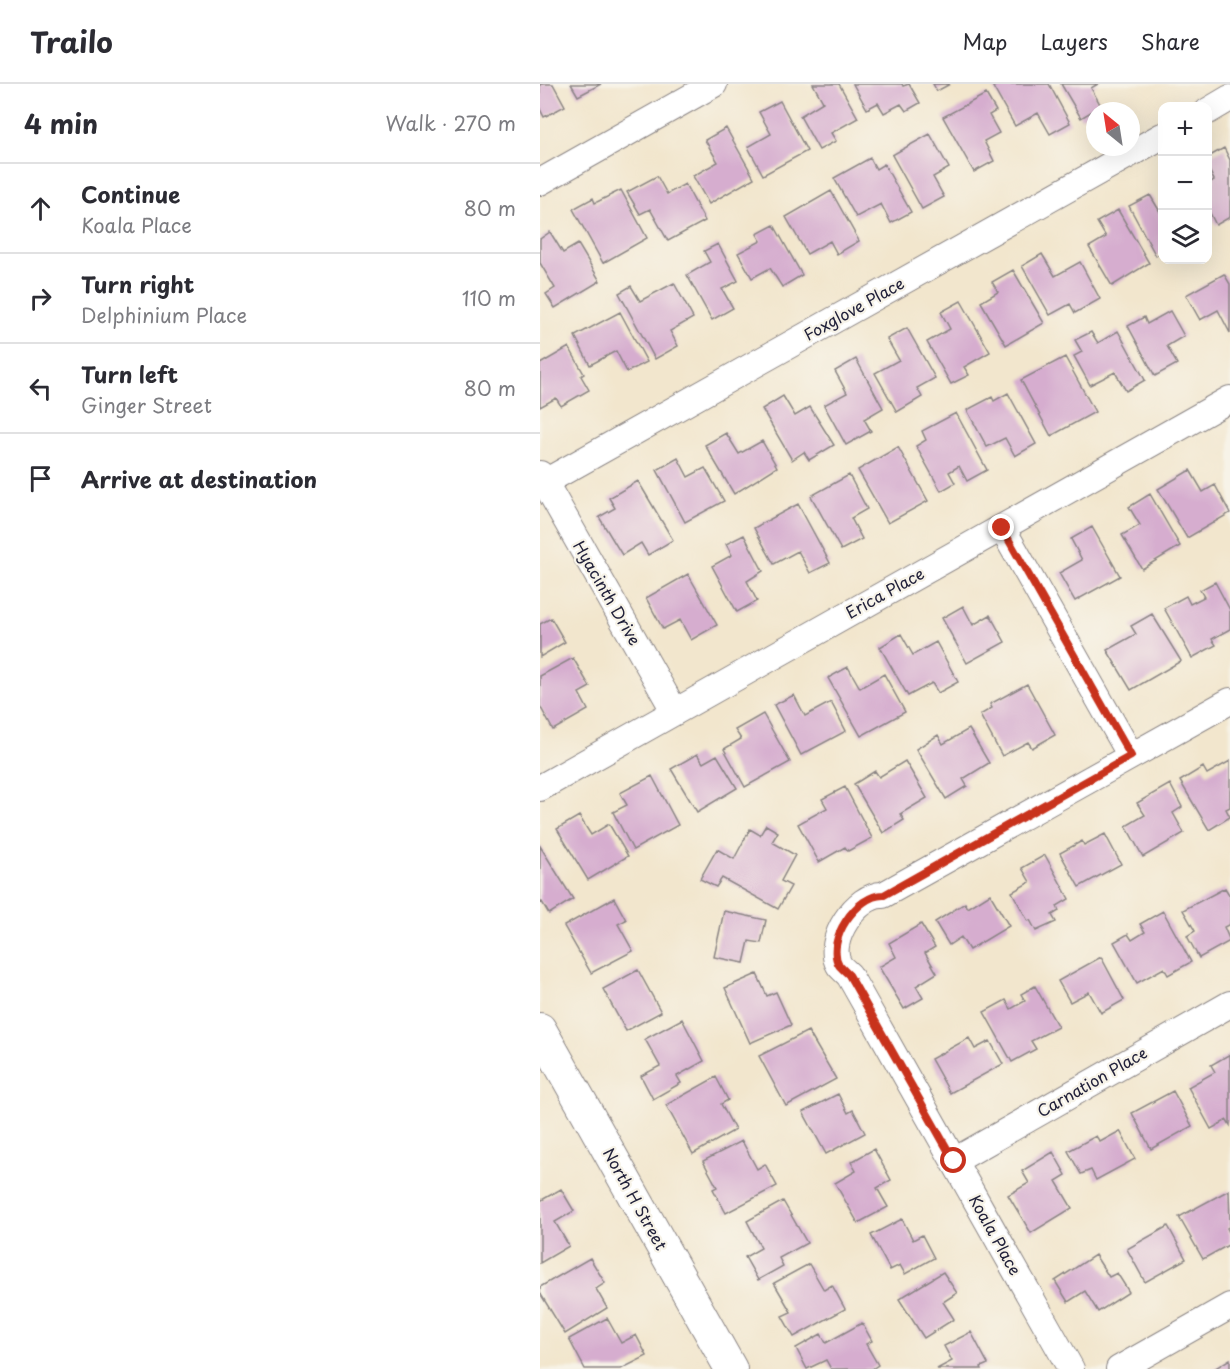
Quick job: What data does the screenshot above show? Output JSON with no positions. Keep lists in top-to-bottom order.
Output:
{
  "streets": {
    "street": [
      "Foxglove Place",
      "Hyacinth Drive",
      "Erica Place",
      "Carnation Place",
      "North H Street",
      "Koala Place"
    ]
  },
  "crossings": [
    ["Foxglove Place", "Hyacinth Drive"],
    ["Hyacinth Drive", "Erica Place"],
    ["Carnation Place", "Koala Place"]
  ],
  "north": "top left",
  "page": {
    "header": "Trailo",
    "nav": ["Map", "Layers", "Share"],
    "heading": ["4 min", "Walk · 270 m"],
    "map_buttons": ["+", "−"],
    "list": [
      ["Continue", "Koala Place", "80 m"],
      ["Turn right", "Delphinium Place", "110 m"],
      ["Turn left", "Ginger Street", "80 m"],
      "Arrive at destination"
    ]
  }
}
